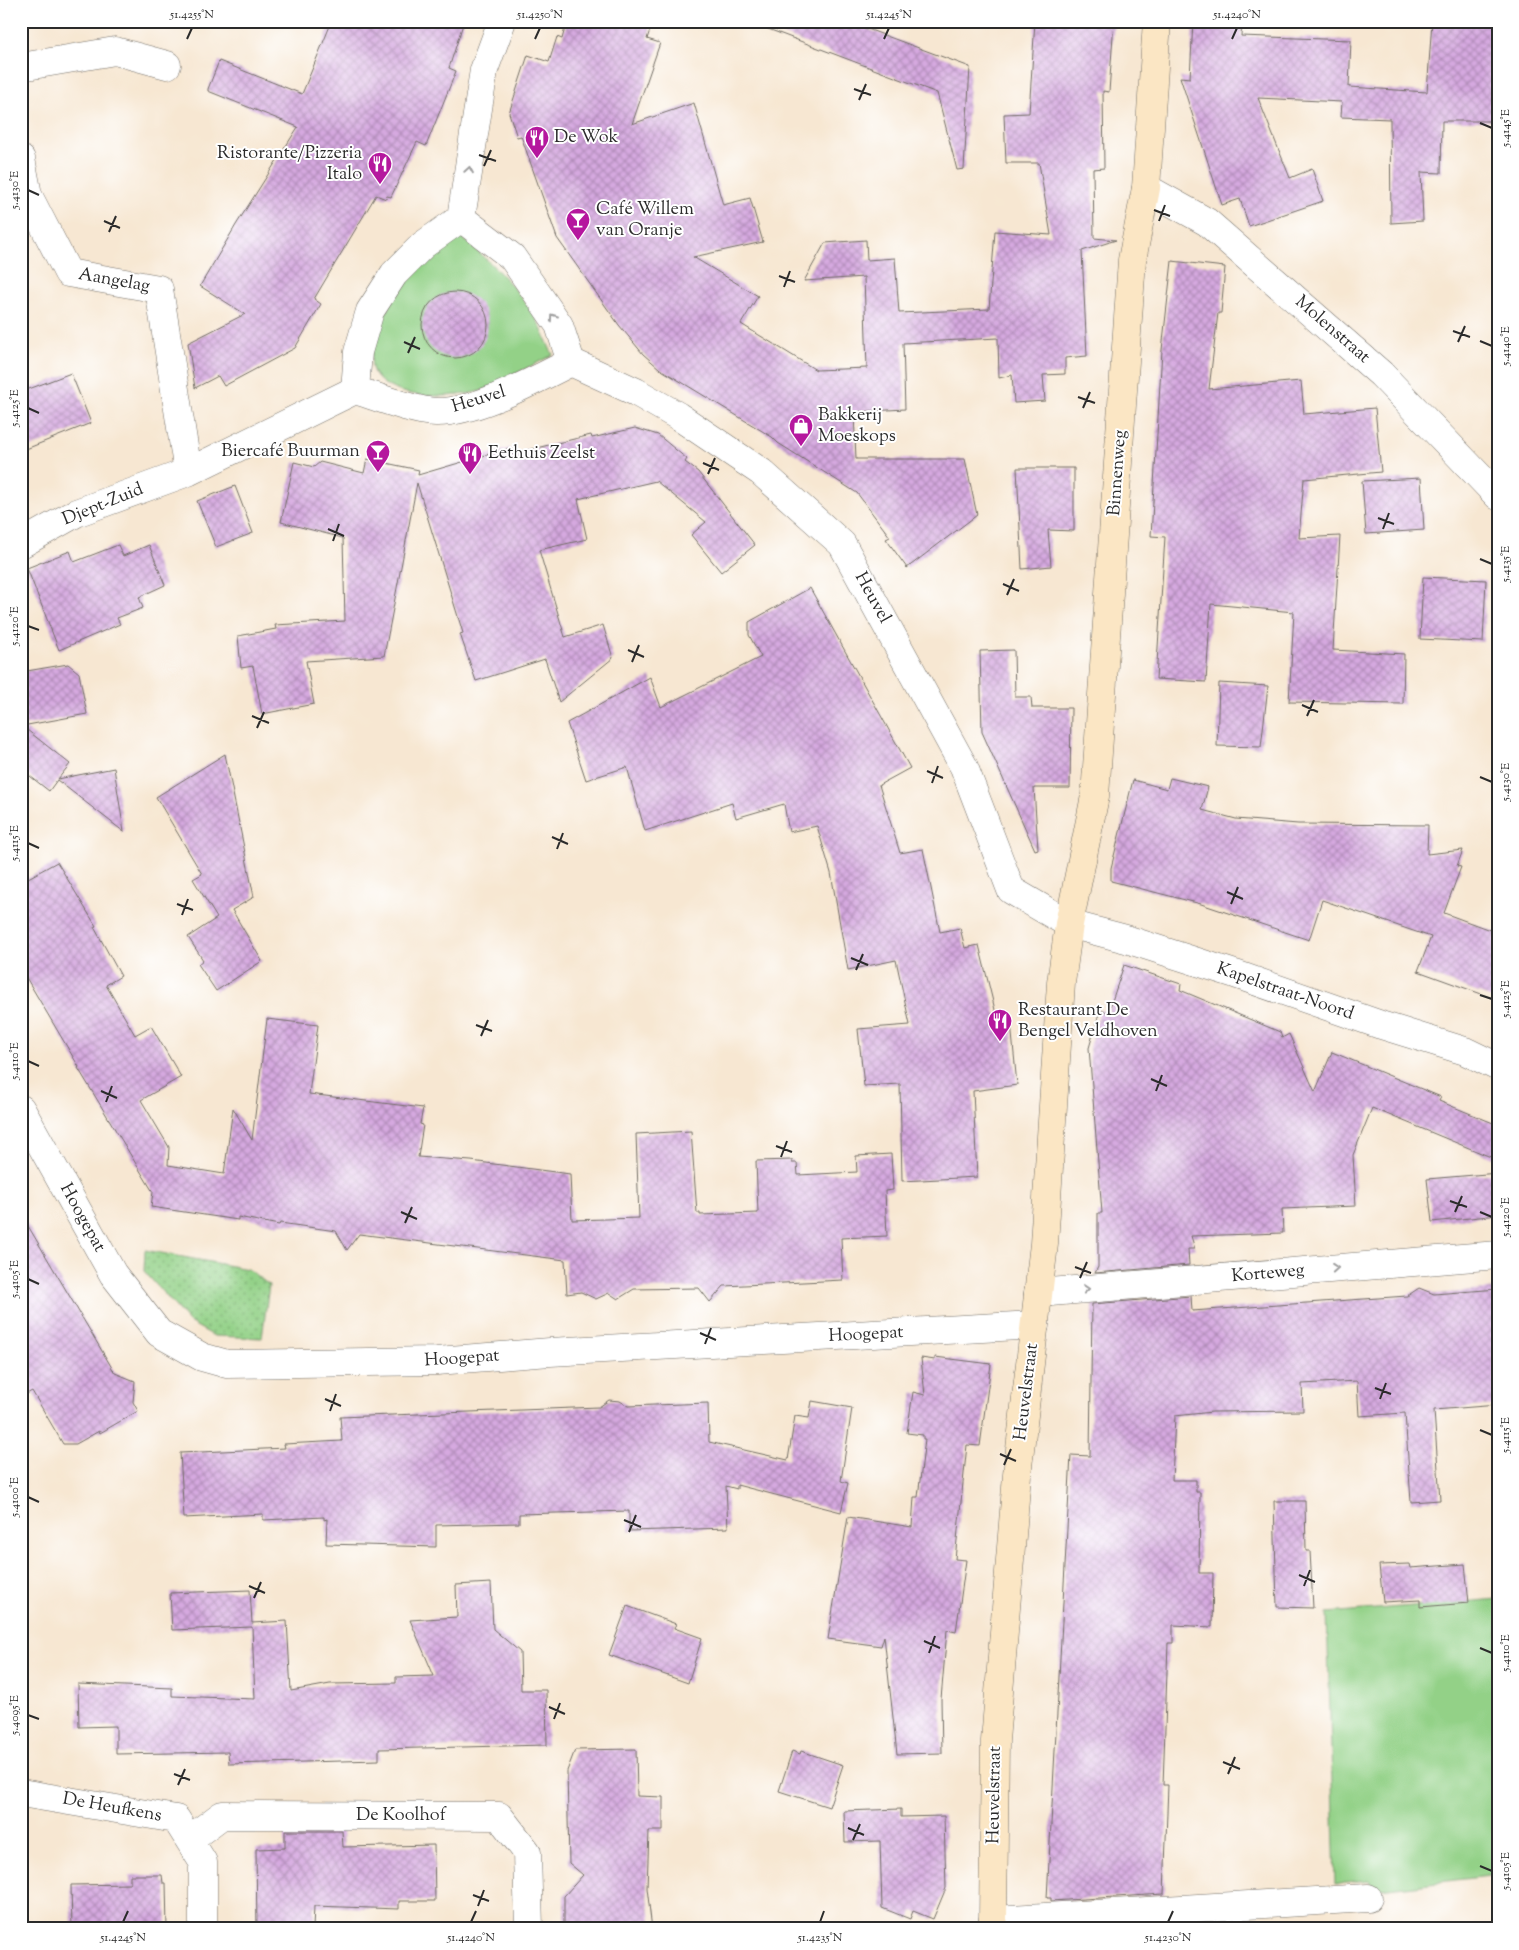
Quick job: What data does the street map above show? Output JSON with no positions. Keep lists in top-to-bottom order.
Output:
{
  "streets": {
    "street": [
      "Aangelag",
      "Molenstraat",
      "Heuvel",
      "Binnenweg",
      "Djept-Zuid",
      "Kapelstraat-Noord",
      "Hoogepat",
      "Korteweg",
      "Heuvelstraat",
      "De Heufkens",
      "De Koolhof"
    ]
  },
  "crossings": [
    ["Aangelag", "Djept-Zuid"],
    ["Molenstraat", "Binnenweg"],
    ["Heuvel", "Binnenweg"],
    ["Heuvel", "Kapelstraat-Noord"],
    ["Heuvel", "Heuvelstraat"],
    ["Binnenweg", "Kapelstraat-Noord"],
    ["Binnenweg", "Heuvelstraat"],
    ["Kapelstraat-Noord", "Heuvelstraat"],
    ["Hoogepat", "Heuvelstraat"],
    ["Korteweg", "Heuvelstraat"],
    ["De Heufkens", "De Koolhof"]
  ],
  "one_way": ["Korteweg"],
  "places": {
    "restaurant": [
      "De Wok",
      "Ristorante/Pizzeria Italo",
      "Eethuis Zeelst",
      "Restaurant De Bengel Veldhoven"
    ],
    "bar": ["Café Willem van Oranje", "Biercafé Buurman"],
    "shop": ["Bakkerij Moeskops"]
  },
  "coordinates": [
    "51.4255°N",
    "51.4250°N",
    "51.4245°N",
    "51.4240°N",
    "5.4145°E",
    "5.4130°E",
    "5.4140°E",
    "5.4125°E",
    "5.4135°E",
    "5.4120°E",
    "5.4115°E",
    "5.4110°E",
    "5.4105°E",
    "5.4100°E",
    "5.4095°E",
    "51.4235°N",
    "51.4230°N"
  ]
}
